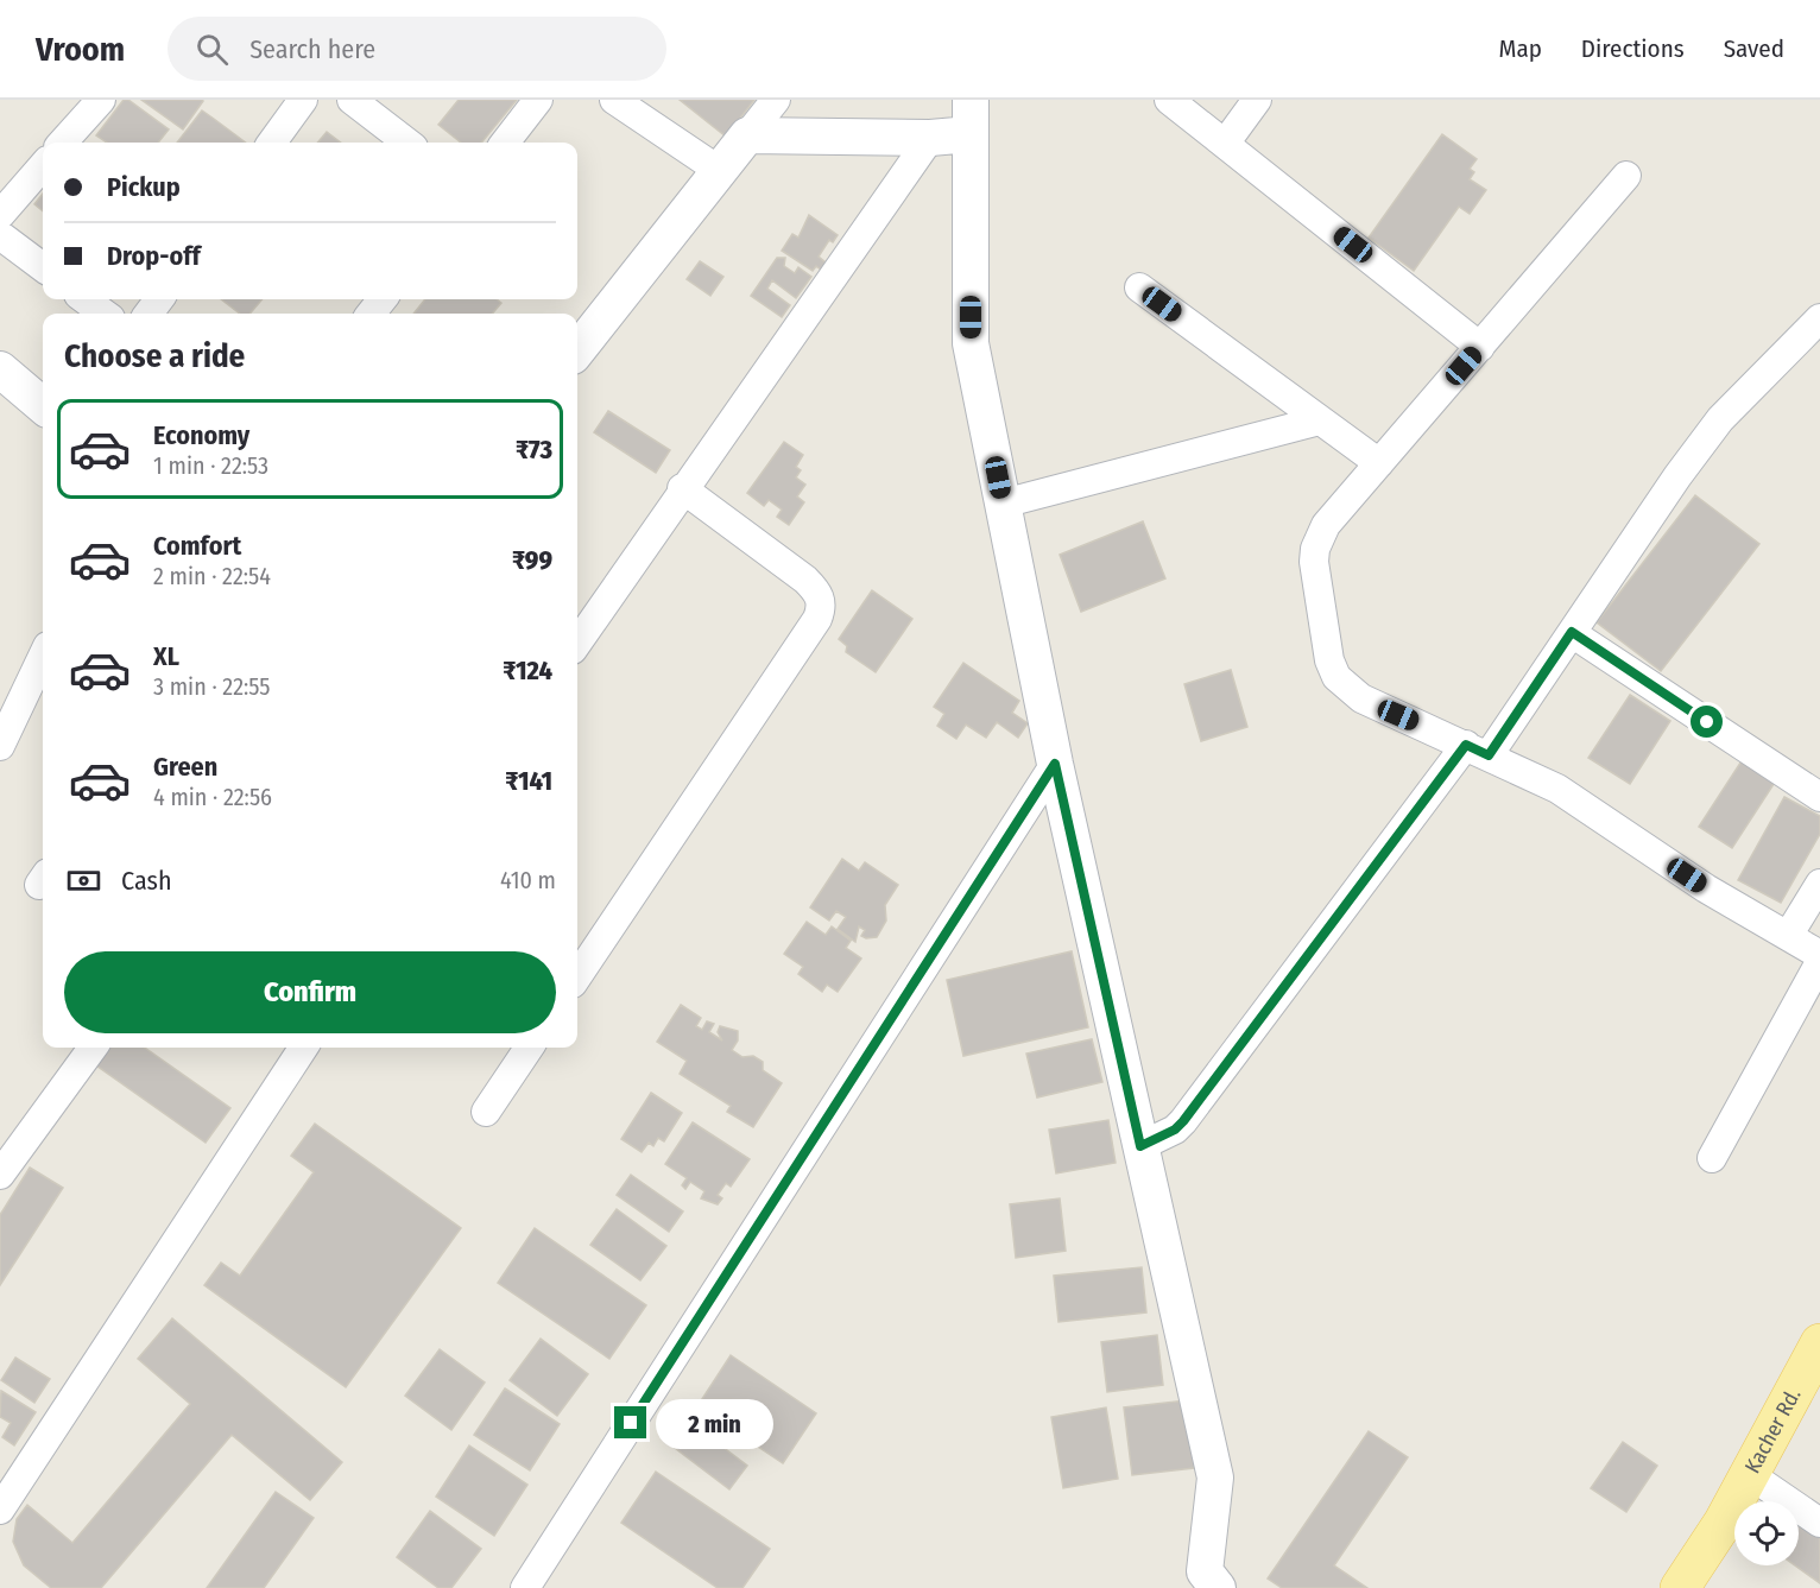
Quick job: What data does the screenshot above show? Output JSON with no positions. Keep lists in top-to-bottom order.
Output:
{
  "streets": {
    "main road": ["Kacher Rd."]
  },
  "page": {
    "header": "Vroom",
    "search": "Search here",
    "nav": ["Map", "Directions", "Saved"],
    "banner": ["Pickup", "Drop-off"],
    "heading": "Choose a ride",
    "list": [
      {
        "name": "Economy",
        "note": "1 min · 22:53",
        "value": "₹73"
      },
      {
        "name": "Comfort",
        "note": "2 min · 22:54",
        "value": "₹99"
      },
      {
        "name": "XL",
        "note": "3 min · 22:55",
        "value": "₹124"
      },
      {
        "name": "Green",
        "note": "4 min · 22:56",
        "value": "₹141"
      }
    ],
    "pay": ["Cash", "410 m"],
    "buttons": "Confirm",
    "bubble": "2 min"
  }
}
